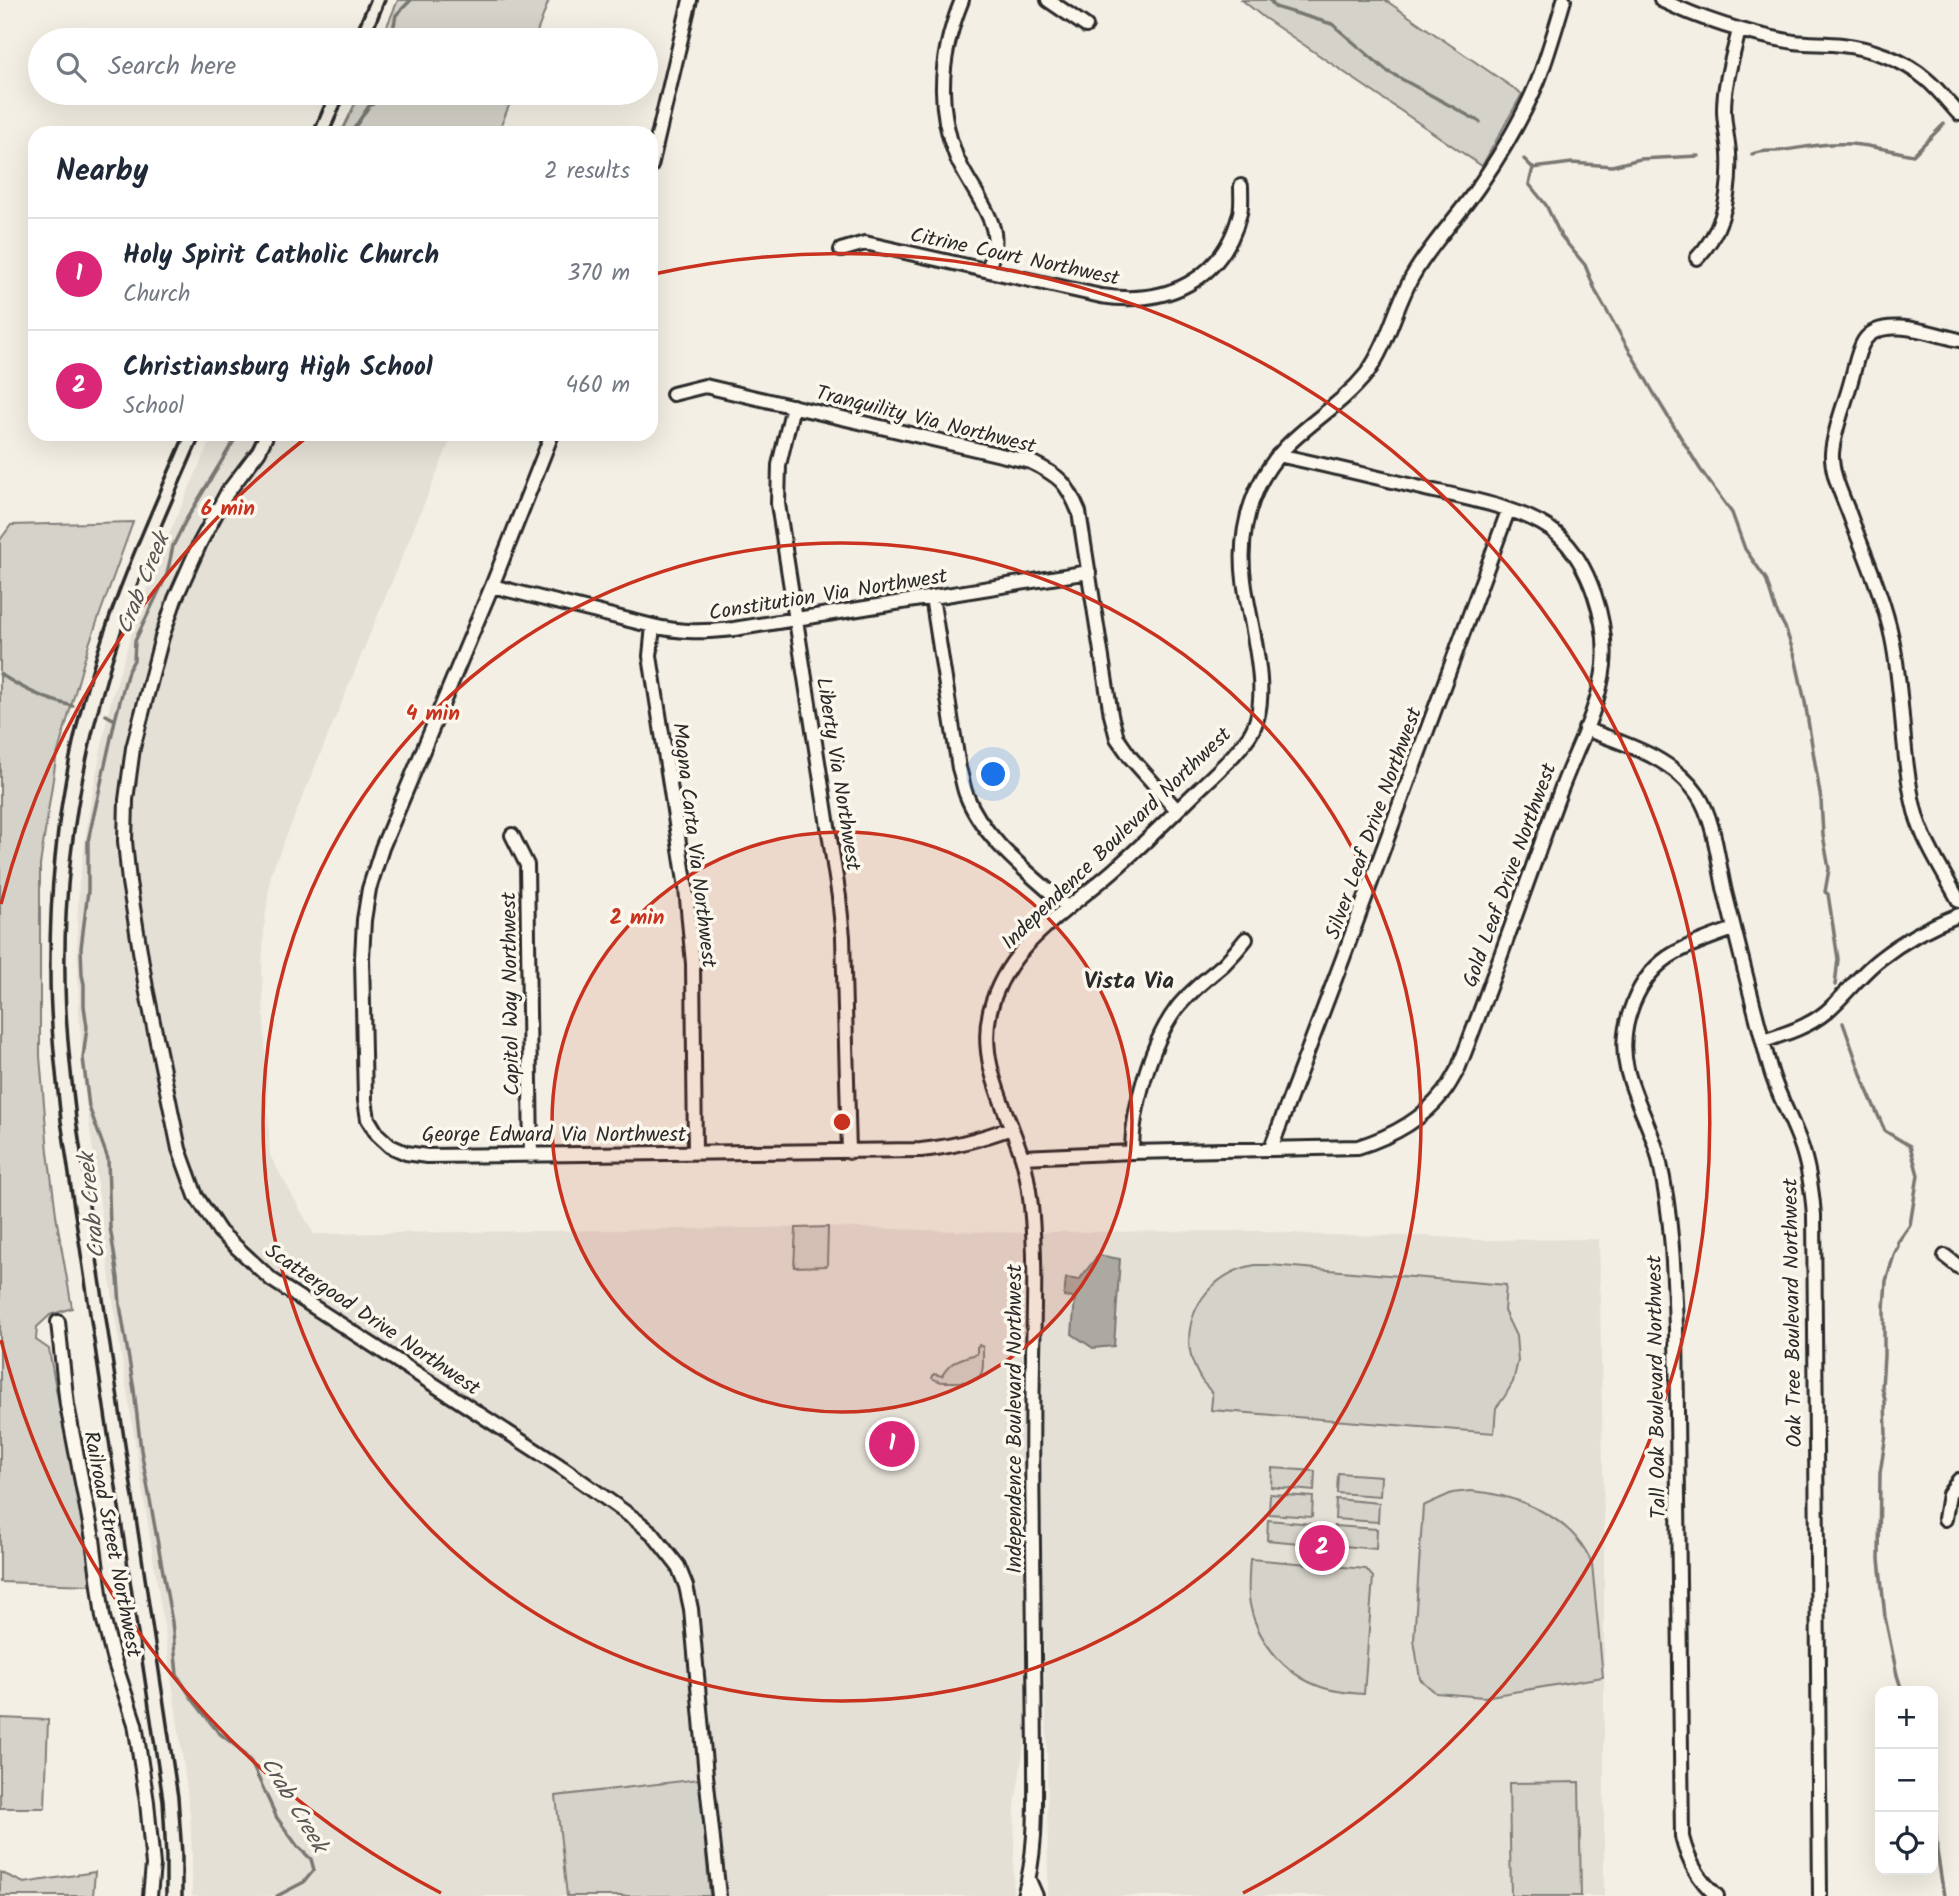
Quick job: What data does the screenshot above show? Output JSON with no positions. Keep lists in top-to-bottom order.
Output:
{
  "streets": {
    "street": [
      "Citrine Court Northwest",
      "Tranquility Via Northwest",
      "Constitution Via Northwest",
      "Liberty Via Northwest",
      "Silver Leaf Drive Northwest",
      "Independence Boulevard Northwest",
      "Magna Carta Via Northwest",
      "Gold Leaf Drive Northwest",
      "Capitol Way Northwest",
      "George Edward Via Northwest",
      "Oak Tree Boulevard Northwest",
      "Scattergood Drive Northwest",
      "Tall Oak Boulevard Northwest",
      "Railroad Street Northwest"
    ]
  },
  "crossings": [
    ["Tranquility Via Northwest", "Constitution Via Northwest"],
    ["Tranquility Via Northwest", "Liberty Via Northwest"],
    ["Tranquility Via Northwest", "Independence Boulevard Northwest"],
    ["Constitution Via Northwest", "Liberty Via Northwest"],
    ["Constitution Via Northwest", "Magna Carta Via Northwest"],
    ["Constitution Via Northwest", "George Edward Via Northwest"],
    ["Liberty Via Northwest", "George Edward Via Northwest"],
    ["Silver Leaf Drive Northwest", "Gold Leaf Drive Northwest"],
    ["Independence Boulevard Northwest", "Gold Leaf Drive Northwest"],
    ["Independence Boulevard Northwest", "George Edward Via Northwest"],
    ["Magna Carta Via Northwest", "George Edward Via Northwest"],
    ["Gold Leaf Drive Northwest", "Oak Tree Boulevard Northwest"],
    ["Capitol Way Northwest", "George Edward Via Northwest"],
    ["Oak Tree Boulevard Northwest", "Tall Oak Boulevard Northwest"]
  ],
  "districts": ["Vista Via"],
  "water": ["Crab Creek"],
  "page": {
    "search": "Search here",
    "heading": ["Nearby", "2 results"],
    "list": [
      {
        "mark": "1",
        "name": "Holy Spirit Catholic Church",
        "note": "Church",
        "value": "370 m"
      },
      {
        "mark": "2",
        "name": "Christiansburg High School",
        "note": "School",
        "value": "460 m"
      }
    ],
    "pins": ["1", "2"],
    "map_buttons": ["+", "−"]
  },
  "rings": ["6 min", "4 min", "2 min"]
}
